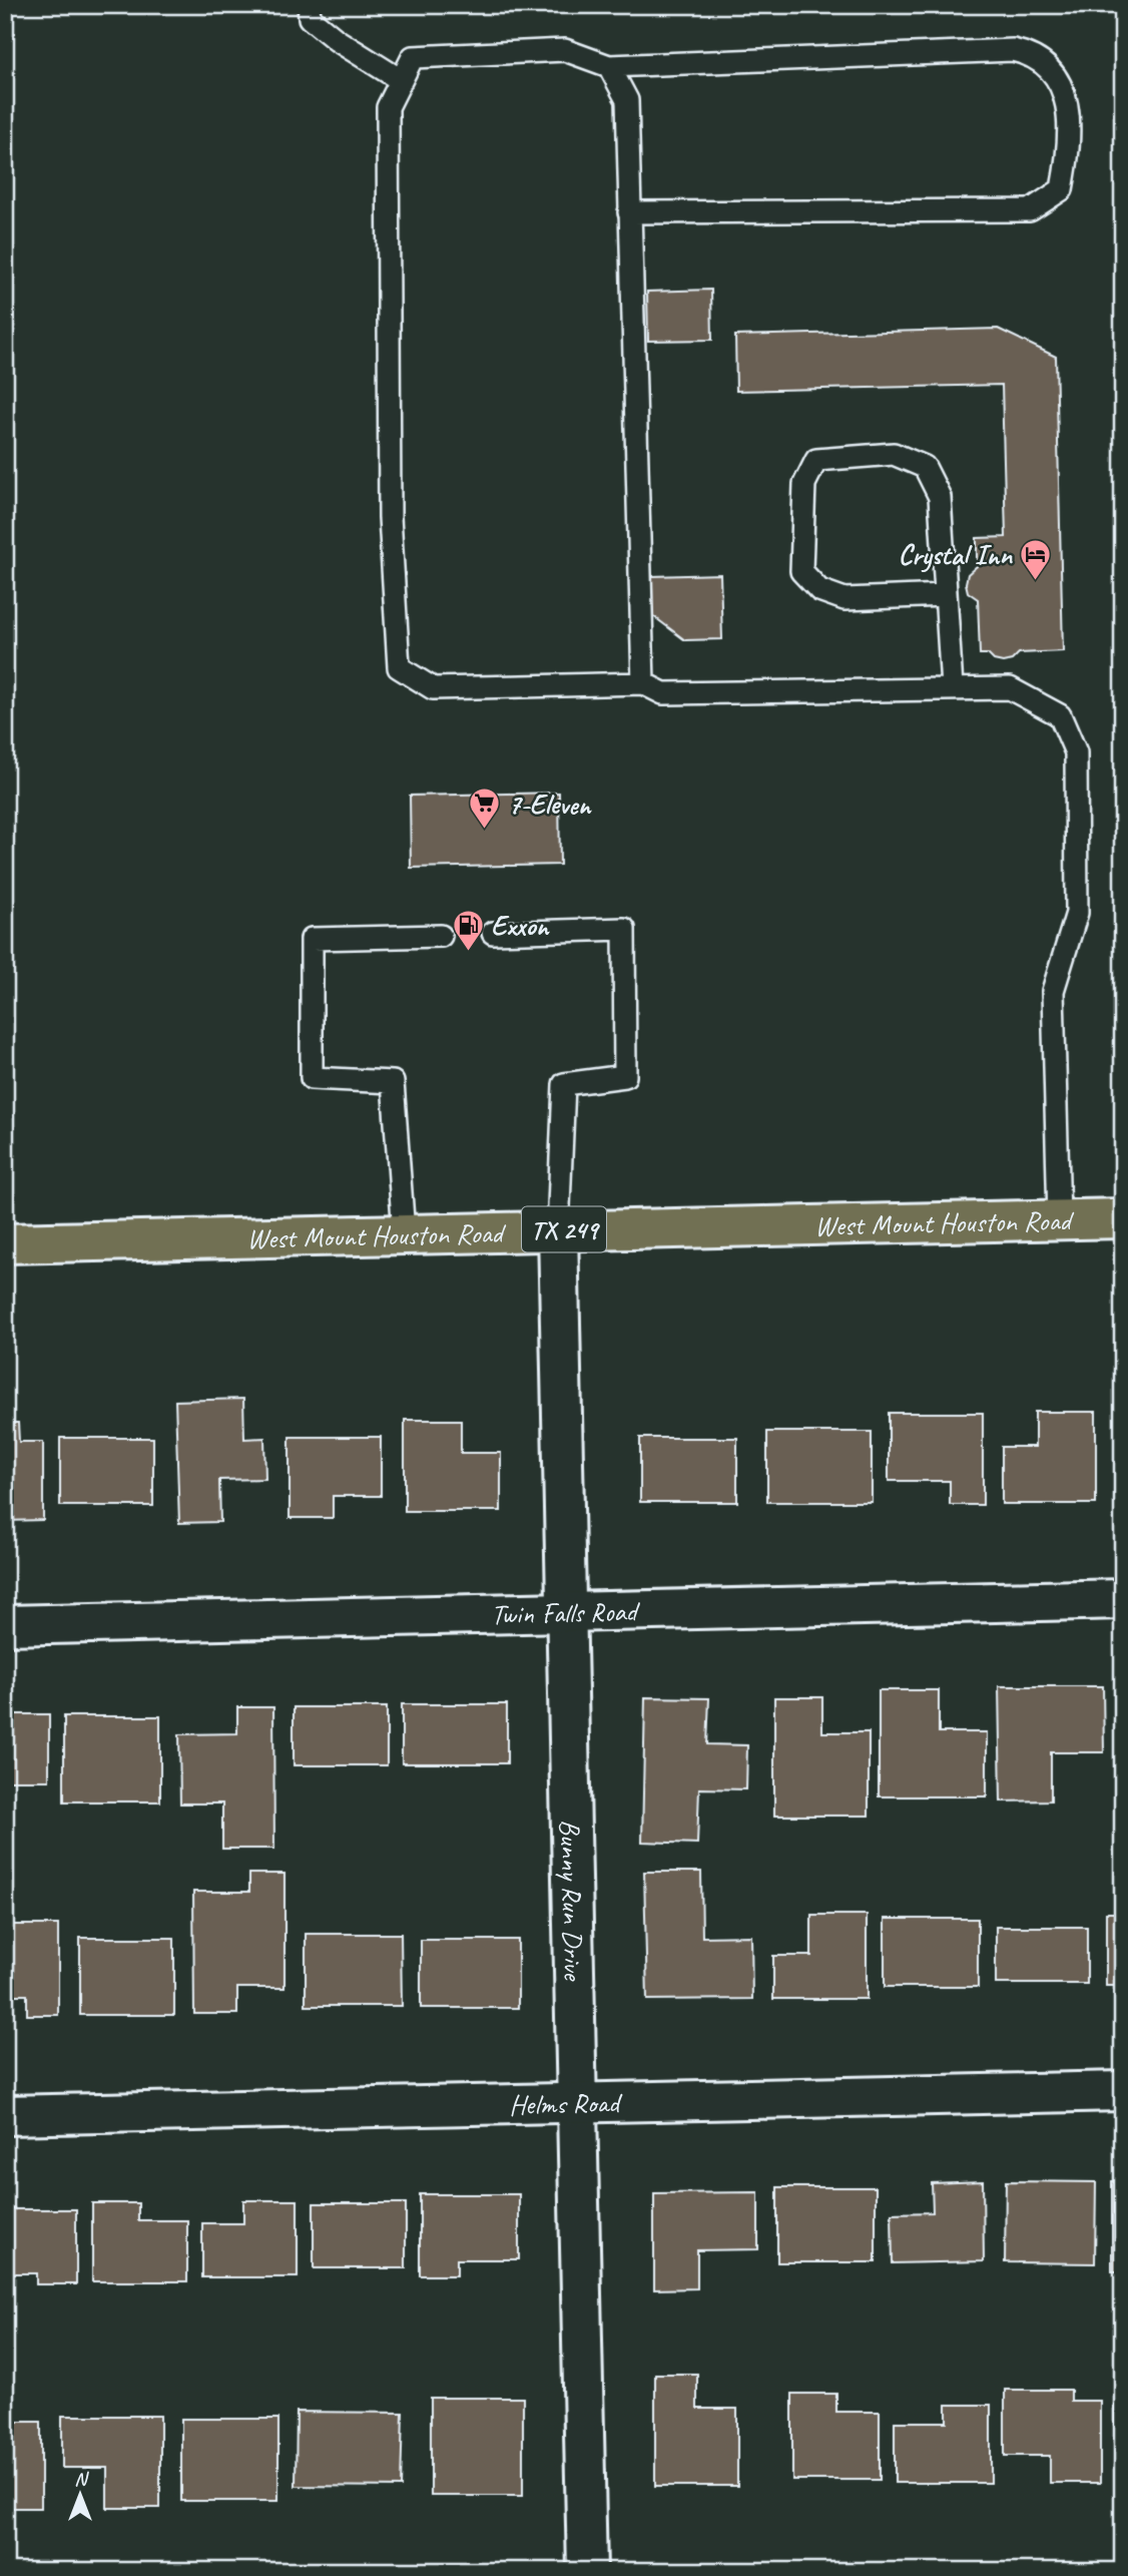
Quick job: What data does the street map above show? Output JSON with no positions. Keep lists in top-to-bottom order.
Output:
{
  "streets": {
    "main road": ["West Mount Houston Road", "TX 249"],
    "street": ["Twin Falls Road", "Bunny Run Drive", "Helms Road"]
  },
  "crossings": [
    ["West Mount Houston Road", "Bunny Run Drive"],
    ["Twin Falls Road", "Bunny Run Drive"],
    ["Bunny Run Drive", "Helms Road"]
  ],
  "places": {
    "hotel": ["Crystal Inn"],
    "supermarket": ["7-Eleven"],
    "fuel station": ["Exxon"]
  },
  "north": "top"
}
